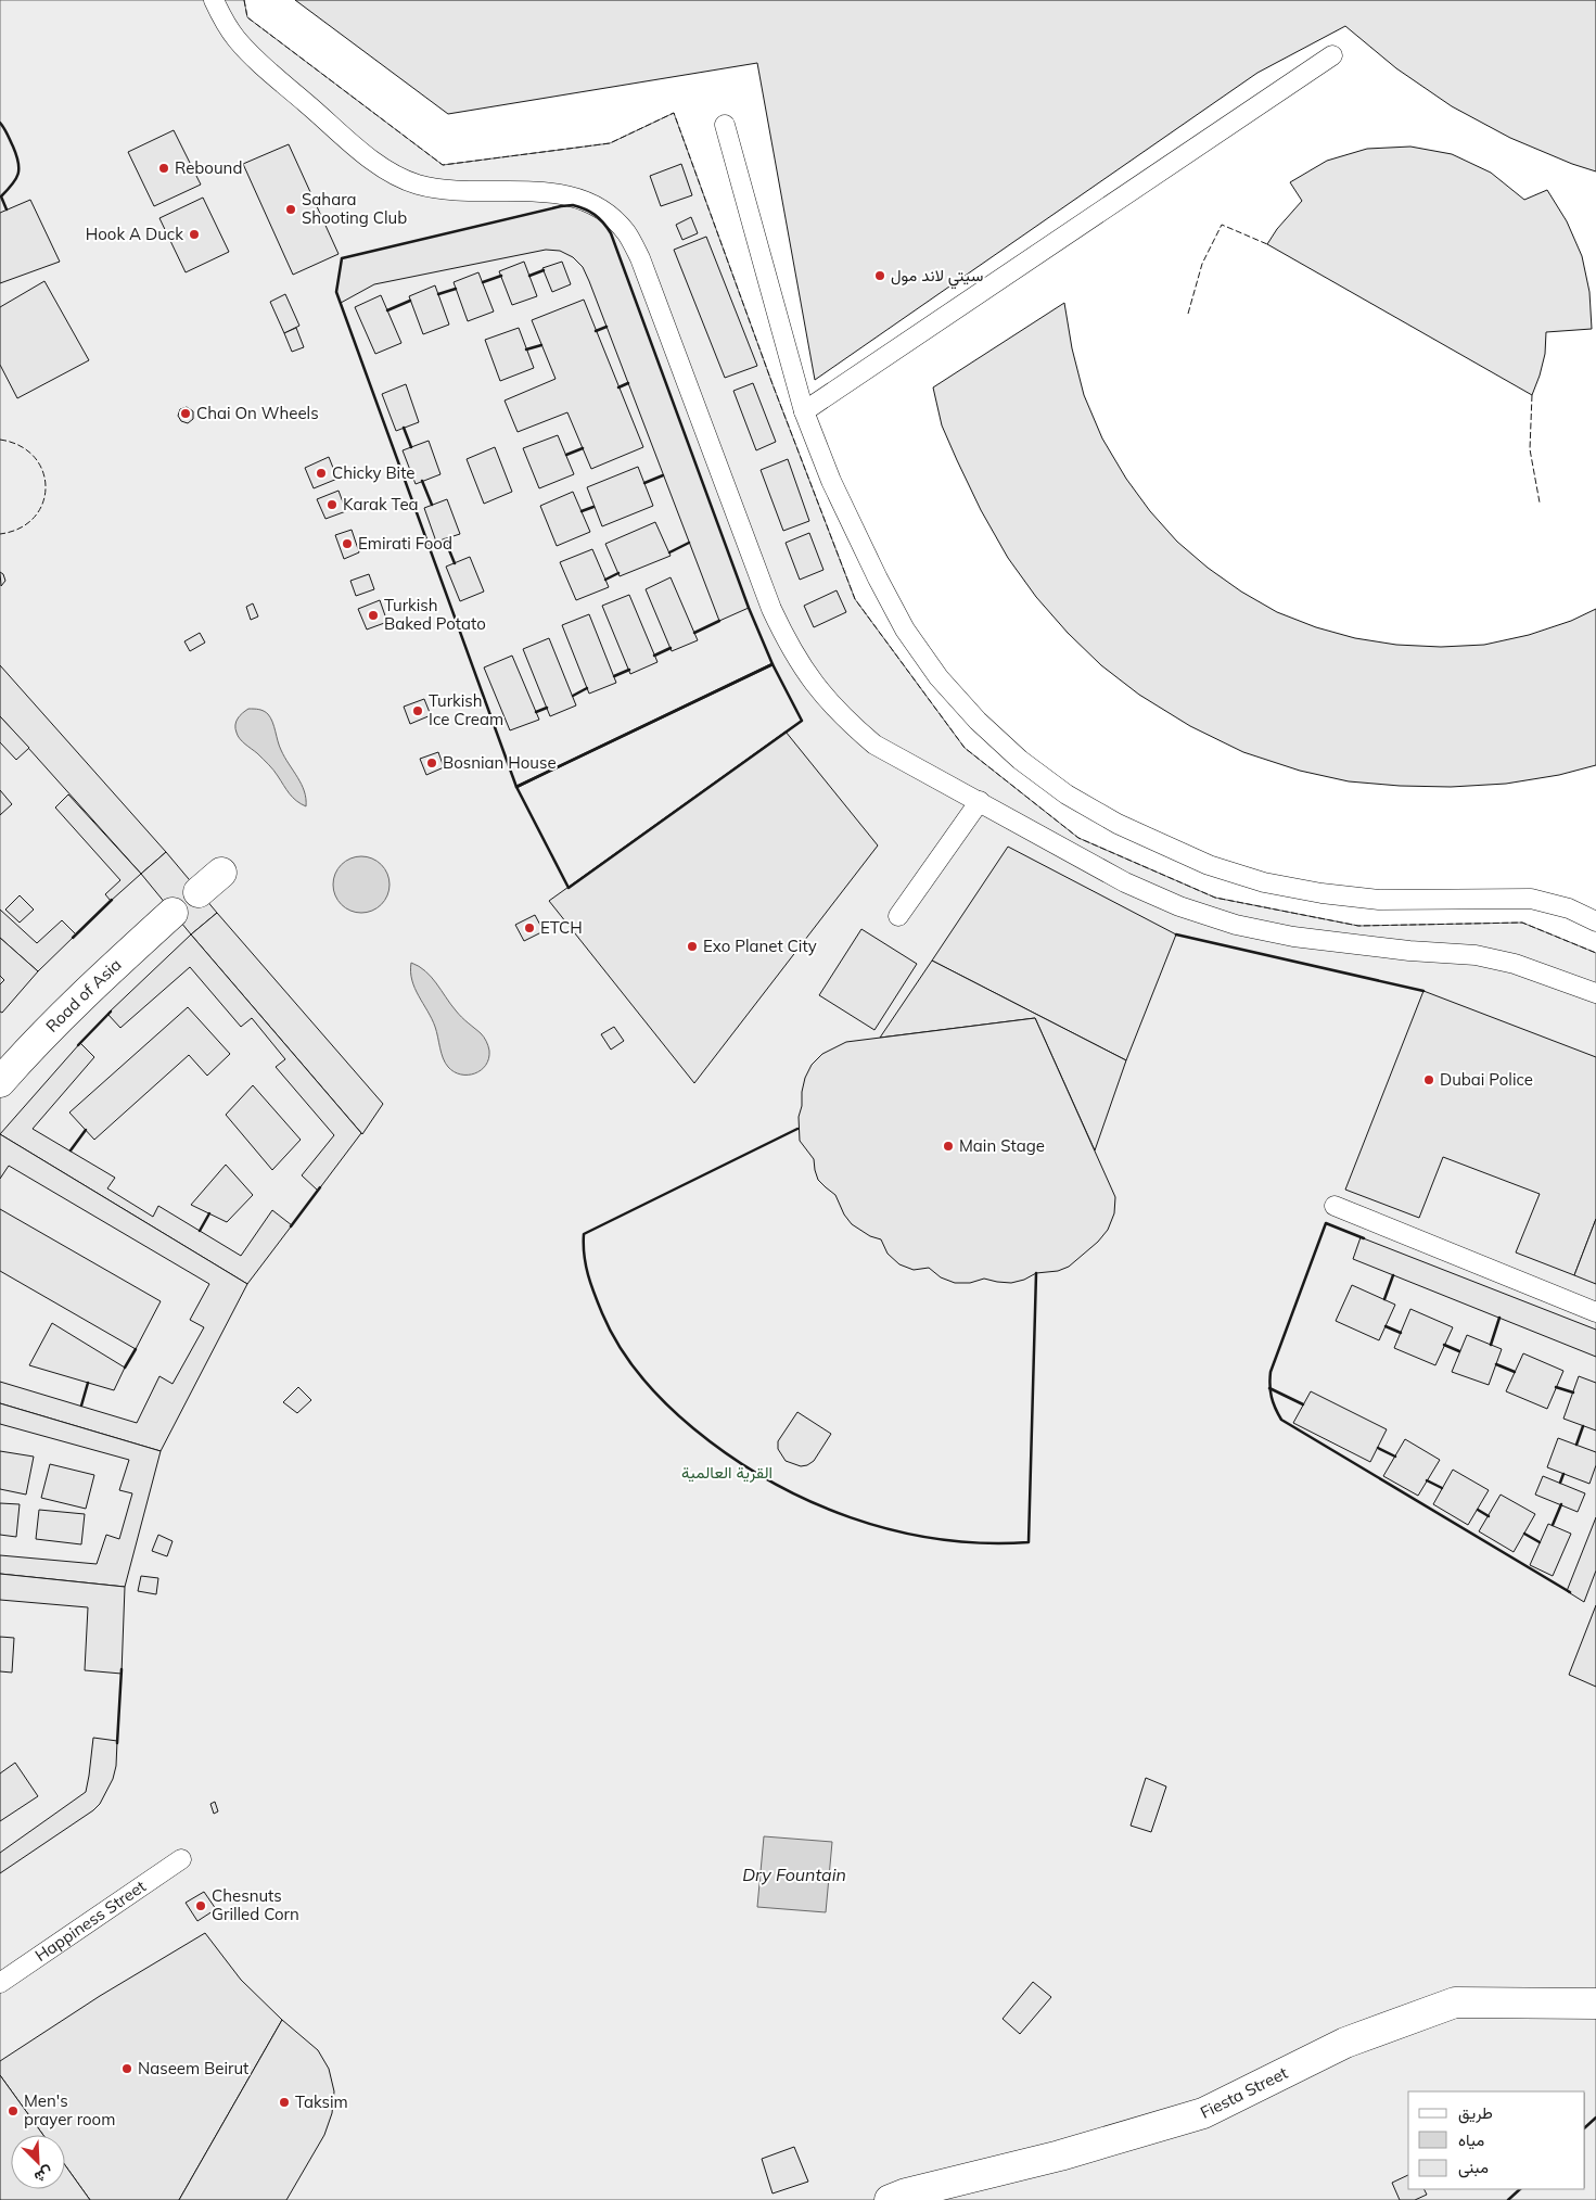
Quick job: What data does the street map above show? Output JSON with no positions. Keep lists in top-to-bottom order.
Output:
{
  "streets": {
    "street": ["Road of Asia", "Fiesta Street"],
    "lane": ["Happiness Street"]
  },
  "water": ["Dry Fountain"],
  "parks": ["القرية العالمية"],
  "places": [
    "Rebound",
    "Sahara Shooting Club",
    "Hook A Duck",
    "سيتي لاند مول",
    "Chai On Wheels",
    "Chicky Bite",
    "Karak Tea",
    "Emirati Food",
    "Turkish Baked Potato",
    "Turkish Ice Cream",
    "Bosnian House",
    "ETCH",
    "Exo Planet City",
    "Dubai Police",
    "Main Stage",
    "Chesnuts Grilled Corn",
    "Naseem Beirut",
    "Taksim",
    "Men's prayer room"
  ],
  "legend": ["طريق", "مياه", "مبنى"],
  "north": "bottom right"
}
